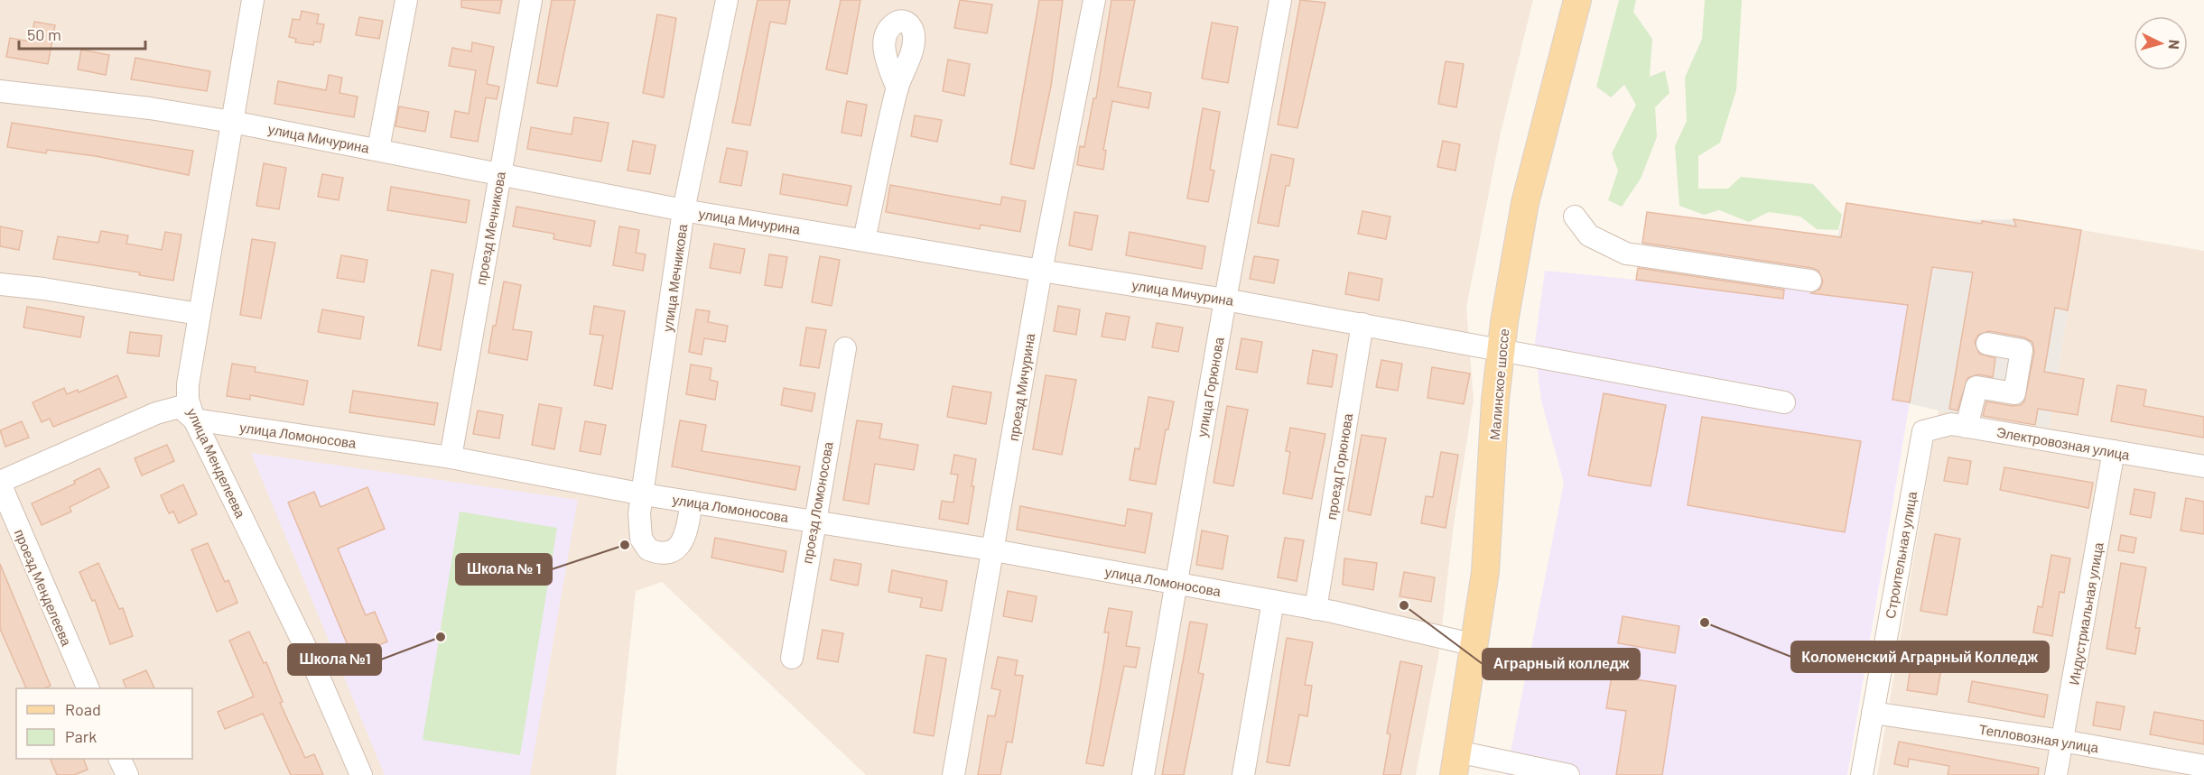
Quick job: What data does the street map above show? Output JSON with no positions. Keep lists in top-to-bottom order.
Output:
{
  "streets": {
    "main road": ["Малинское шоссе"],
    "street": [
      "улица Мичурина",
      "проезд Мечникова",
      "улица Мечникова",
      "проезд Мичурина",
      "улица Горюнова",
      "улица Ломоносова",
      "Электровозная улица",
      "улица Менделеева",
      "проезд Горюнова",
      "проезд Ломоносова",
      "Строительная улица",
      "проезд Менделеева",
      "Индустриальная улица",
      "Тепловозная улица"
    ]
  },
  "crossings": [
    ["улица Мичурина", "проезд Мечникова"],
    ["улица Мичурина", "улица Мечникова"],
    ["улица Мичурина", "Малинское шоссе"],
    ["улица Мичурина", "проезд Мичурина"],
    ["улица Мичурина", "улица Горюнова"],
    ["улица Мичурина", "улица Менделеева"],
    ["улица Мичурина", "проезд Горюнова"],
    ["проезд Мечникова", "улица Ломоносова"],
    ["улица Мечникова", "улица Ломоносова"],
    ["Малинское шоссе", "улица Ломоносова"],
    ["проезд Мичурина", "улица Ломоносова"],
    ["улица Горюнова", "улица Ломоносова"],
    ["улица Ломоносова", "улица Менделеева"],
    ["улица Ломоносова", "проезд Горюнова"],
    ["улица Ломоносова", "проезд Ломоносова"],
    ["улица Ломоносова", "проезд Менделеева"],
    ["Электровозная улица", "Строительная улица"],
    ["Электровозная улица", "Индустриальная улица"],
    ["Строительная улица", "Тепловозная улица"],
    ["Индустриальная улица", "Тепловозная улица"]
  ],
  "places": [
    "Школа № 1",
    "Аграрный колледж",
    "Коломенский Аграрный Колледж",
    "Школа №1"
  ],
  "legend": ["Road", "Park"],
  "scale_bar": "50 m",
  "north": "right"
}
